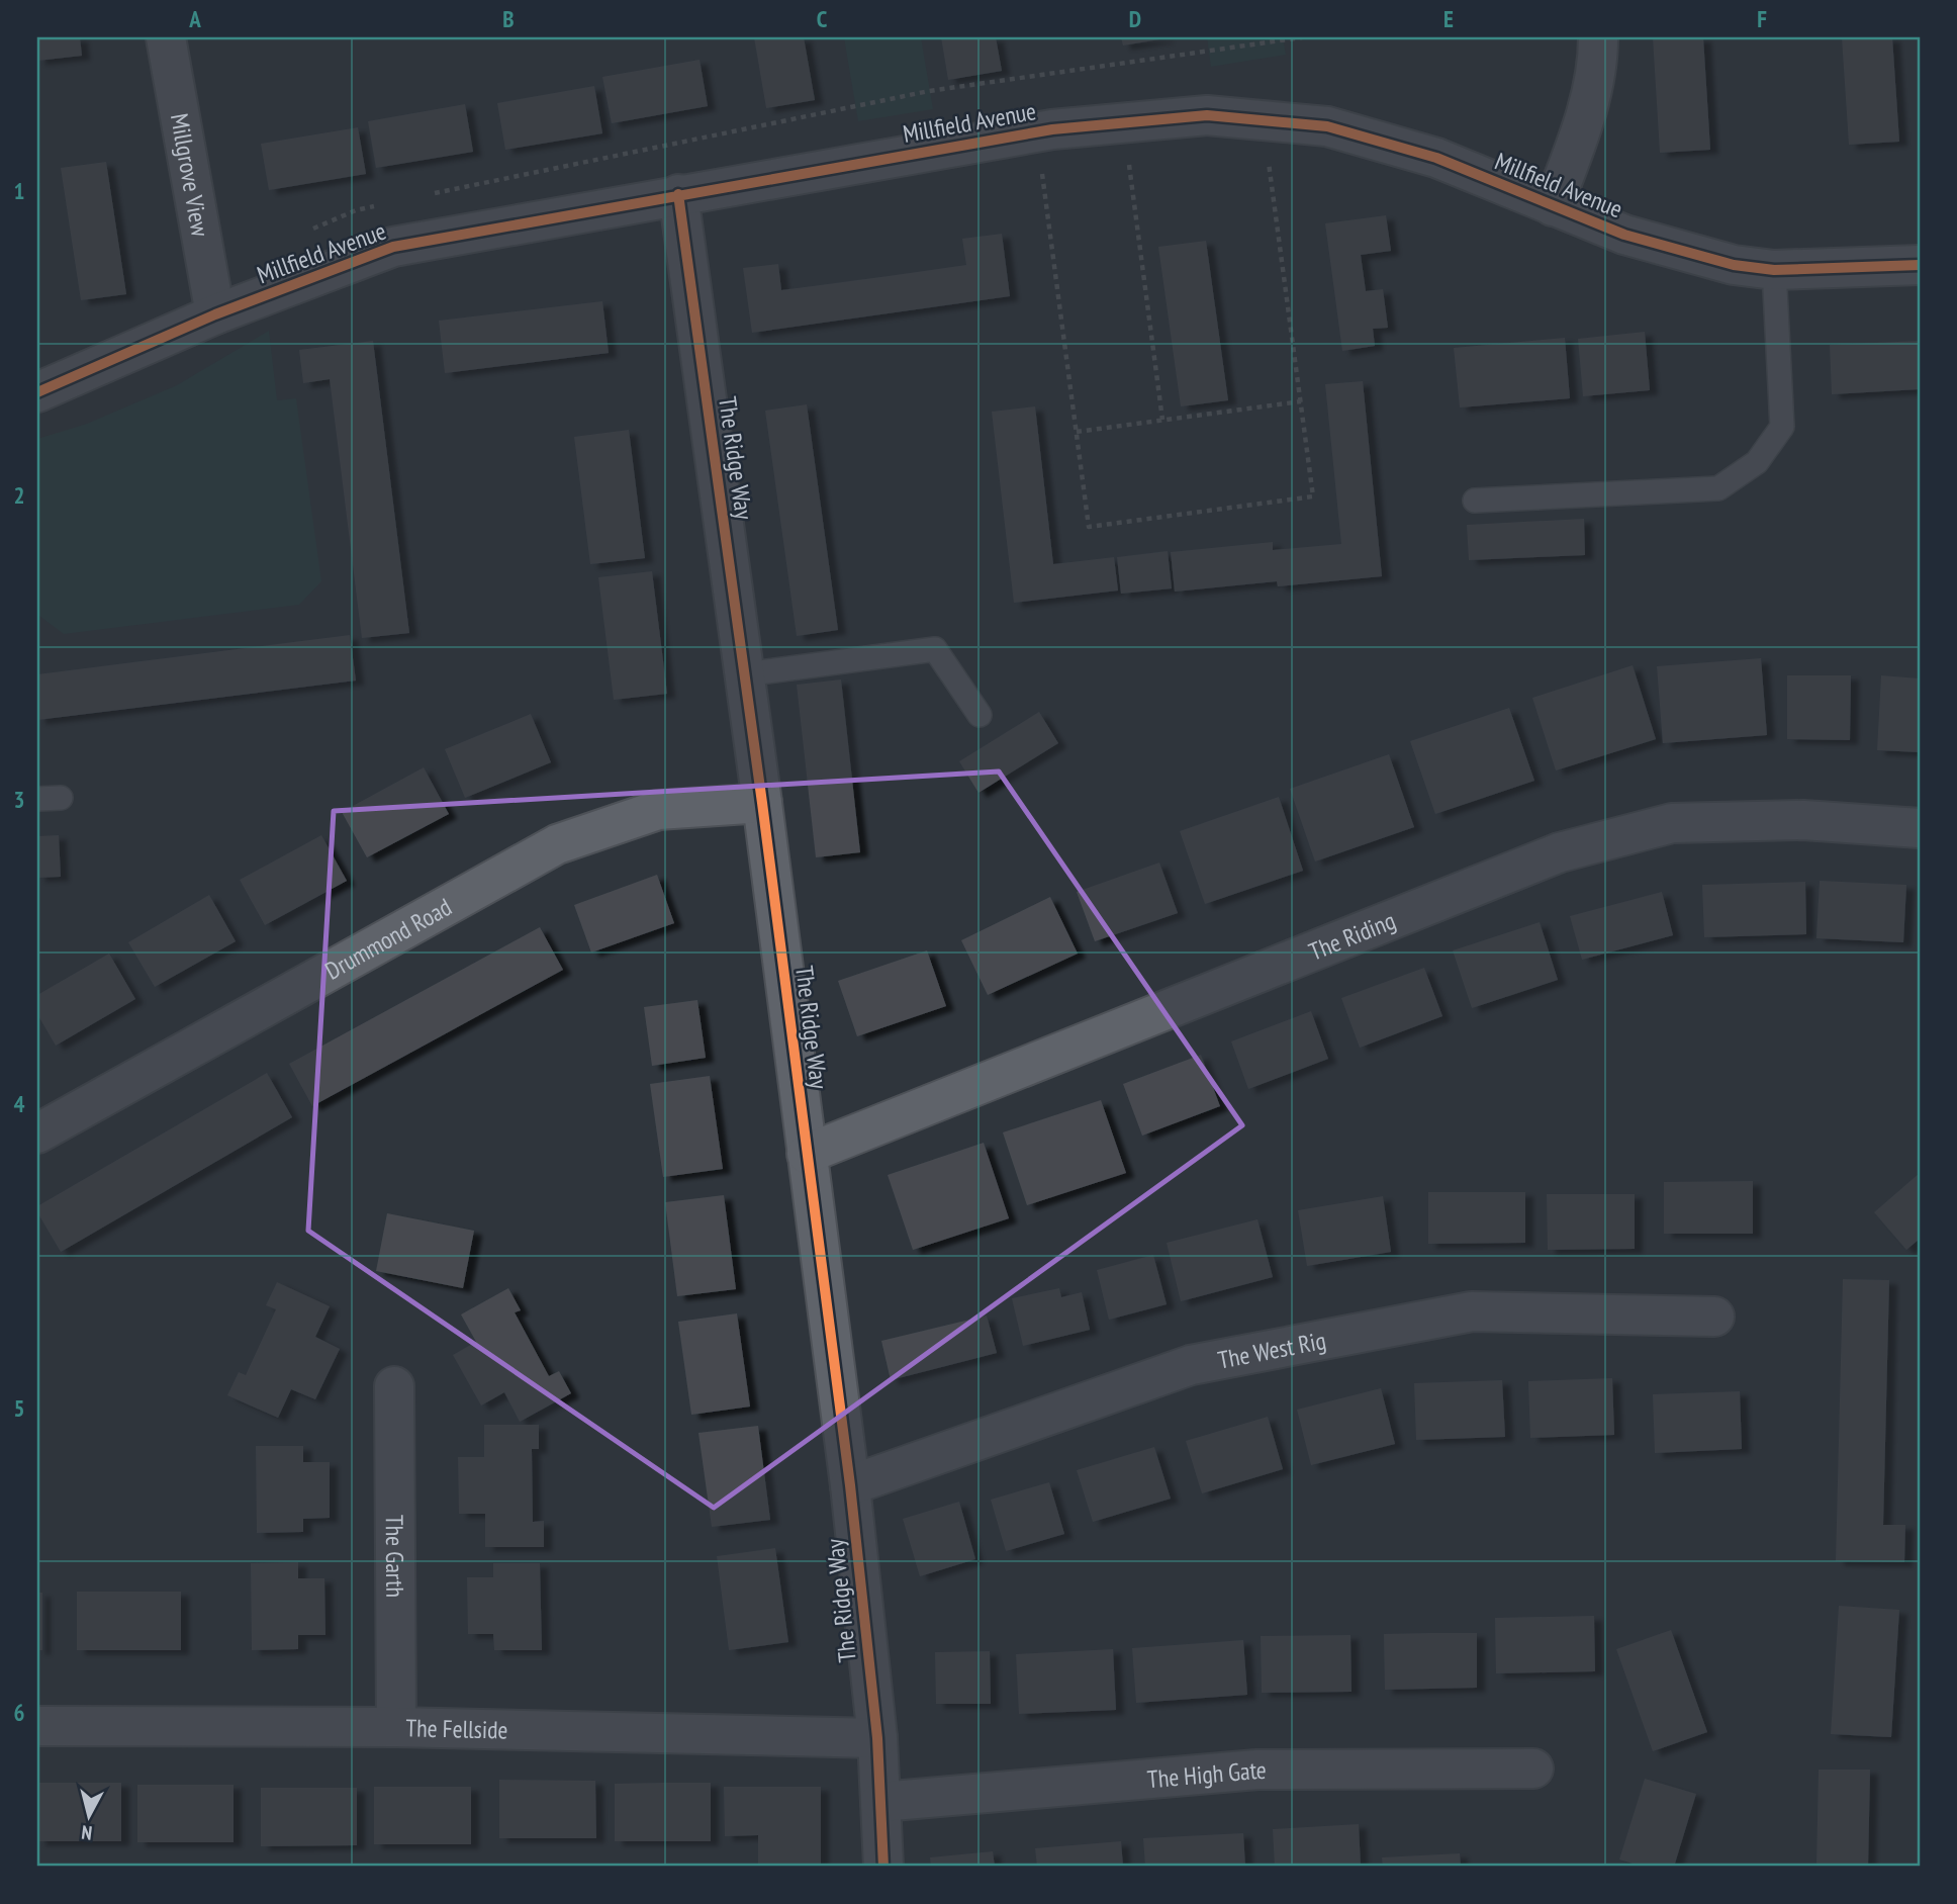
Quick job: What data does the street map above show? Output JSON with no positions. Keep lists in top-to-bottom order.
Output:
{
  "streets": {
    "street": [
      "Millfield Avenue",
      "Millgrove View",
      "The Ridge Way",
      "The Riding",
      "Drummond Road",
      "The West Rig",
      "The Garth",
      "The Fellside",
      "The High Gate"
    ]
  },
  "crossings": [
    ["Millfield Avenue", "Millgrove View"],
    ["Millfield Avenue", "The Ridge Way"],
    ["The Ridge Way", "The Riding"],
    ["The Ridge Way", "Drummond Road"],
    ["The Ridge Way", "The West Rig"],
    ["The Ridge Way", "The Fellside"],
    ["The Ridge Way", "The High Gate"],
    ["The Garth", "The Fellside"]
  ],
  "north": "bottom",
  "grid": {
    "columns": [
      "A",
      "B",
      "C",
      "D",
      "E",
      "F"
    ],
    "rows": [
      "1",
      "2",
      "3",
      "4",
      "5",
      "6"
    ]
  }
}
